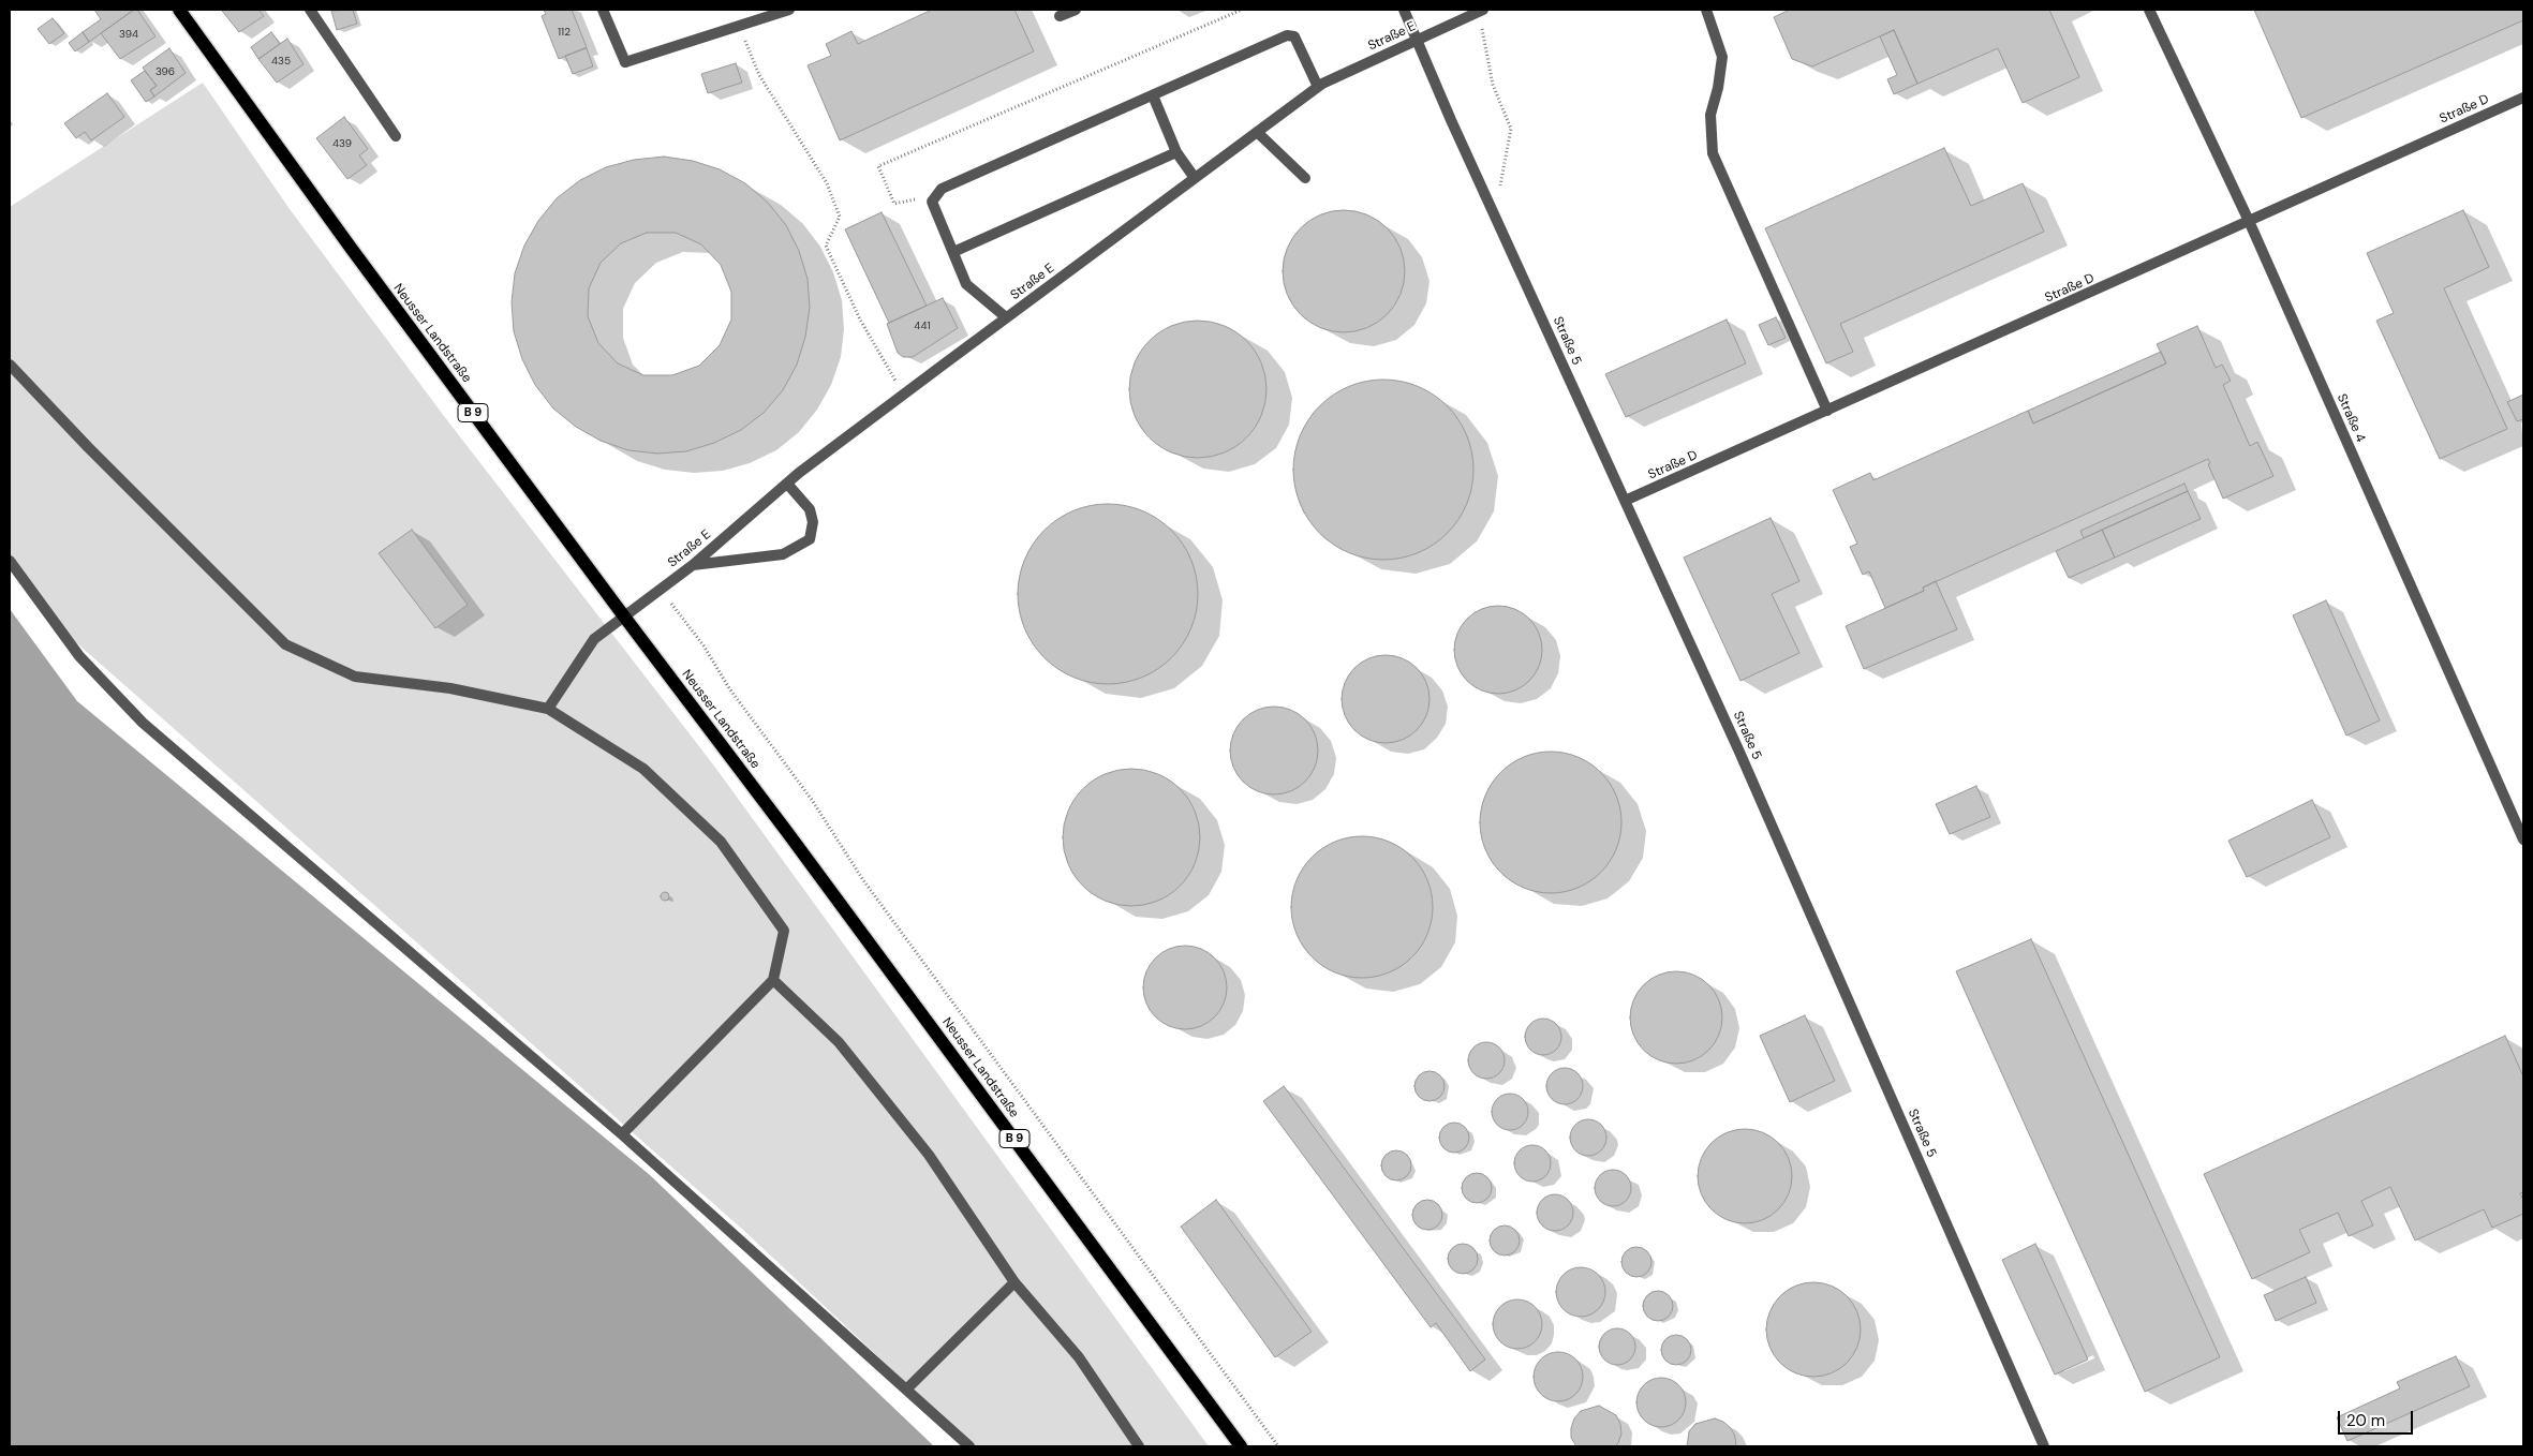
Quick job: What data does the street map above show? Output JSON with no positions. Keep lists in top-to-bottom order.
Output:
{
  "streets": {
    "main road": ["Neusser Landstraße", "B 9"],
    "street": [
      "Straße E",
      "Straße D",
      "Straße 5",
      "Straße 4"
    ]
  },
  "crossings": [
    ["Straße E", "Neusser Landstraße"],
    ["Straße E", "Straße 5"],
    ["Straße D", "Straße 5"],
    ["Straße D", "Straße 4"]
  ],
  "house_numbers": [
    "112",
    "394",
    "435",
    "396",
    "439",
    "441"
  ],
  "scale_bar": "20 m"
}
